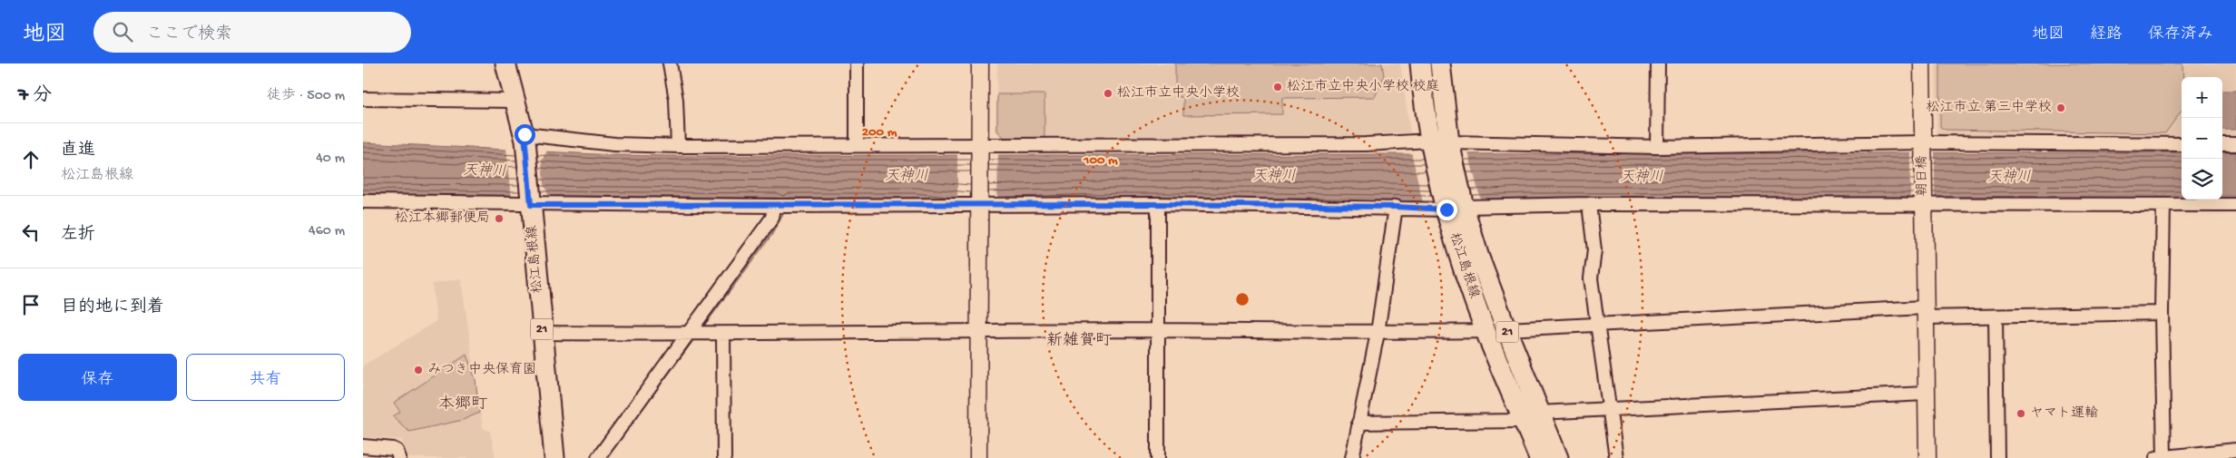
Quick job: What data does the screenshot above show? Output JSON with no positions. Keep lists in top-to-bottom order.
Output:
{
  "streets": {
    "main road": ["松江島根線", "21"],
    "street": ["朝日橋"]
  },
  "districts": ["新雑賀町", "本郷町"],
  "water": ["天神川"],
  "places": [
    "松江市立中央小学校 校庭",
    "松江市立中央小学校",
    "松江市立 第三中学校",
    "松江本郷郵便局",
    "みつき中央保育園",
    "ヤマト運輸"
  ],
  "page": {
    "header": "地図",
    "search": "ここで検索",
    "nav": ["地図", "経路", "保存済み"],
    "heading": ["7 分", "徒歩 · 500 m"],
    "map_buttons": ["+", "−"],
    "list": [
      ["直進", "松江島根線", "40 m"],
      ["左折", "460 m"],
      "目的地に到着"
    ],
    "buttons": ["保存", "共有"]
  },
  "rings": ["200 m", "100 m"]
}
